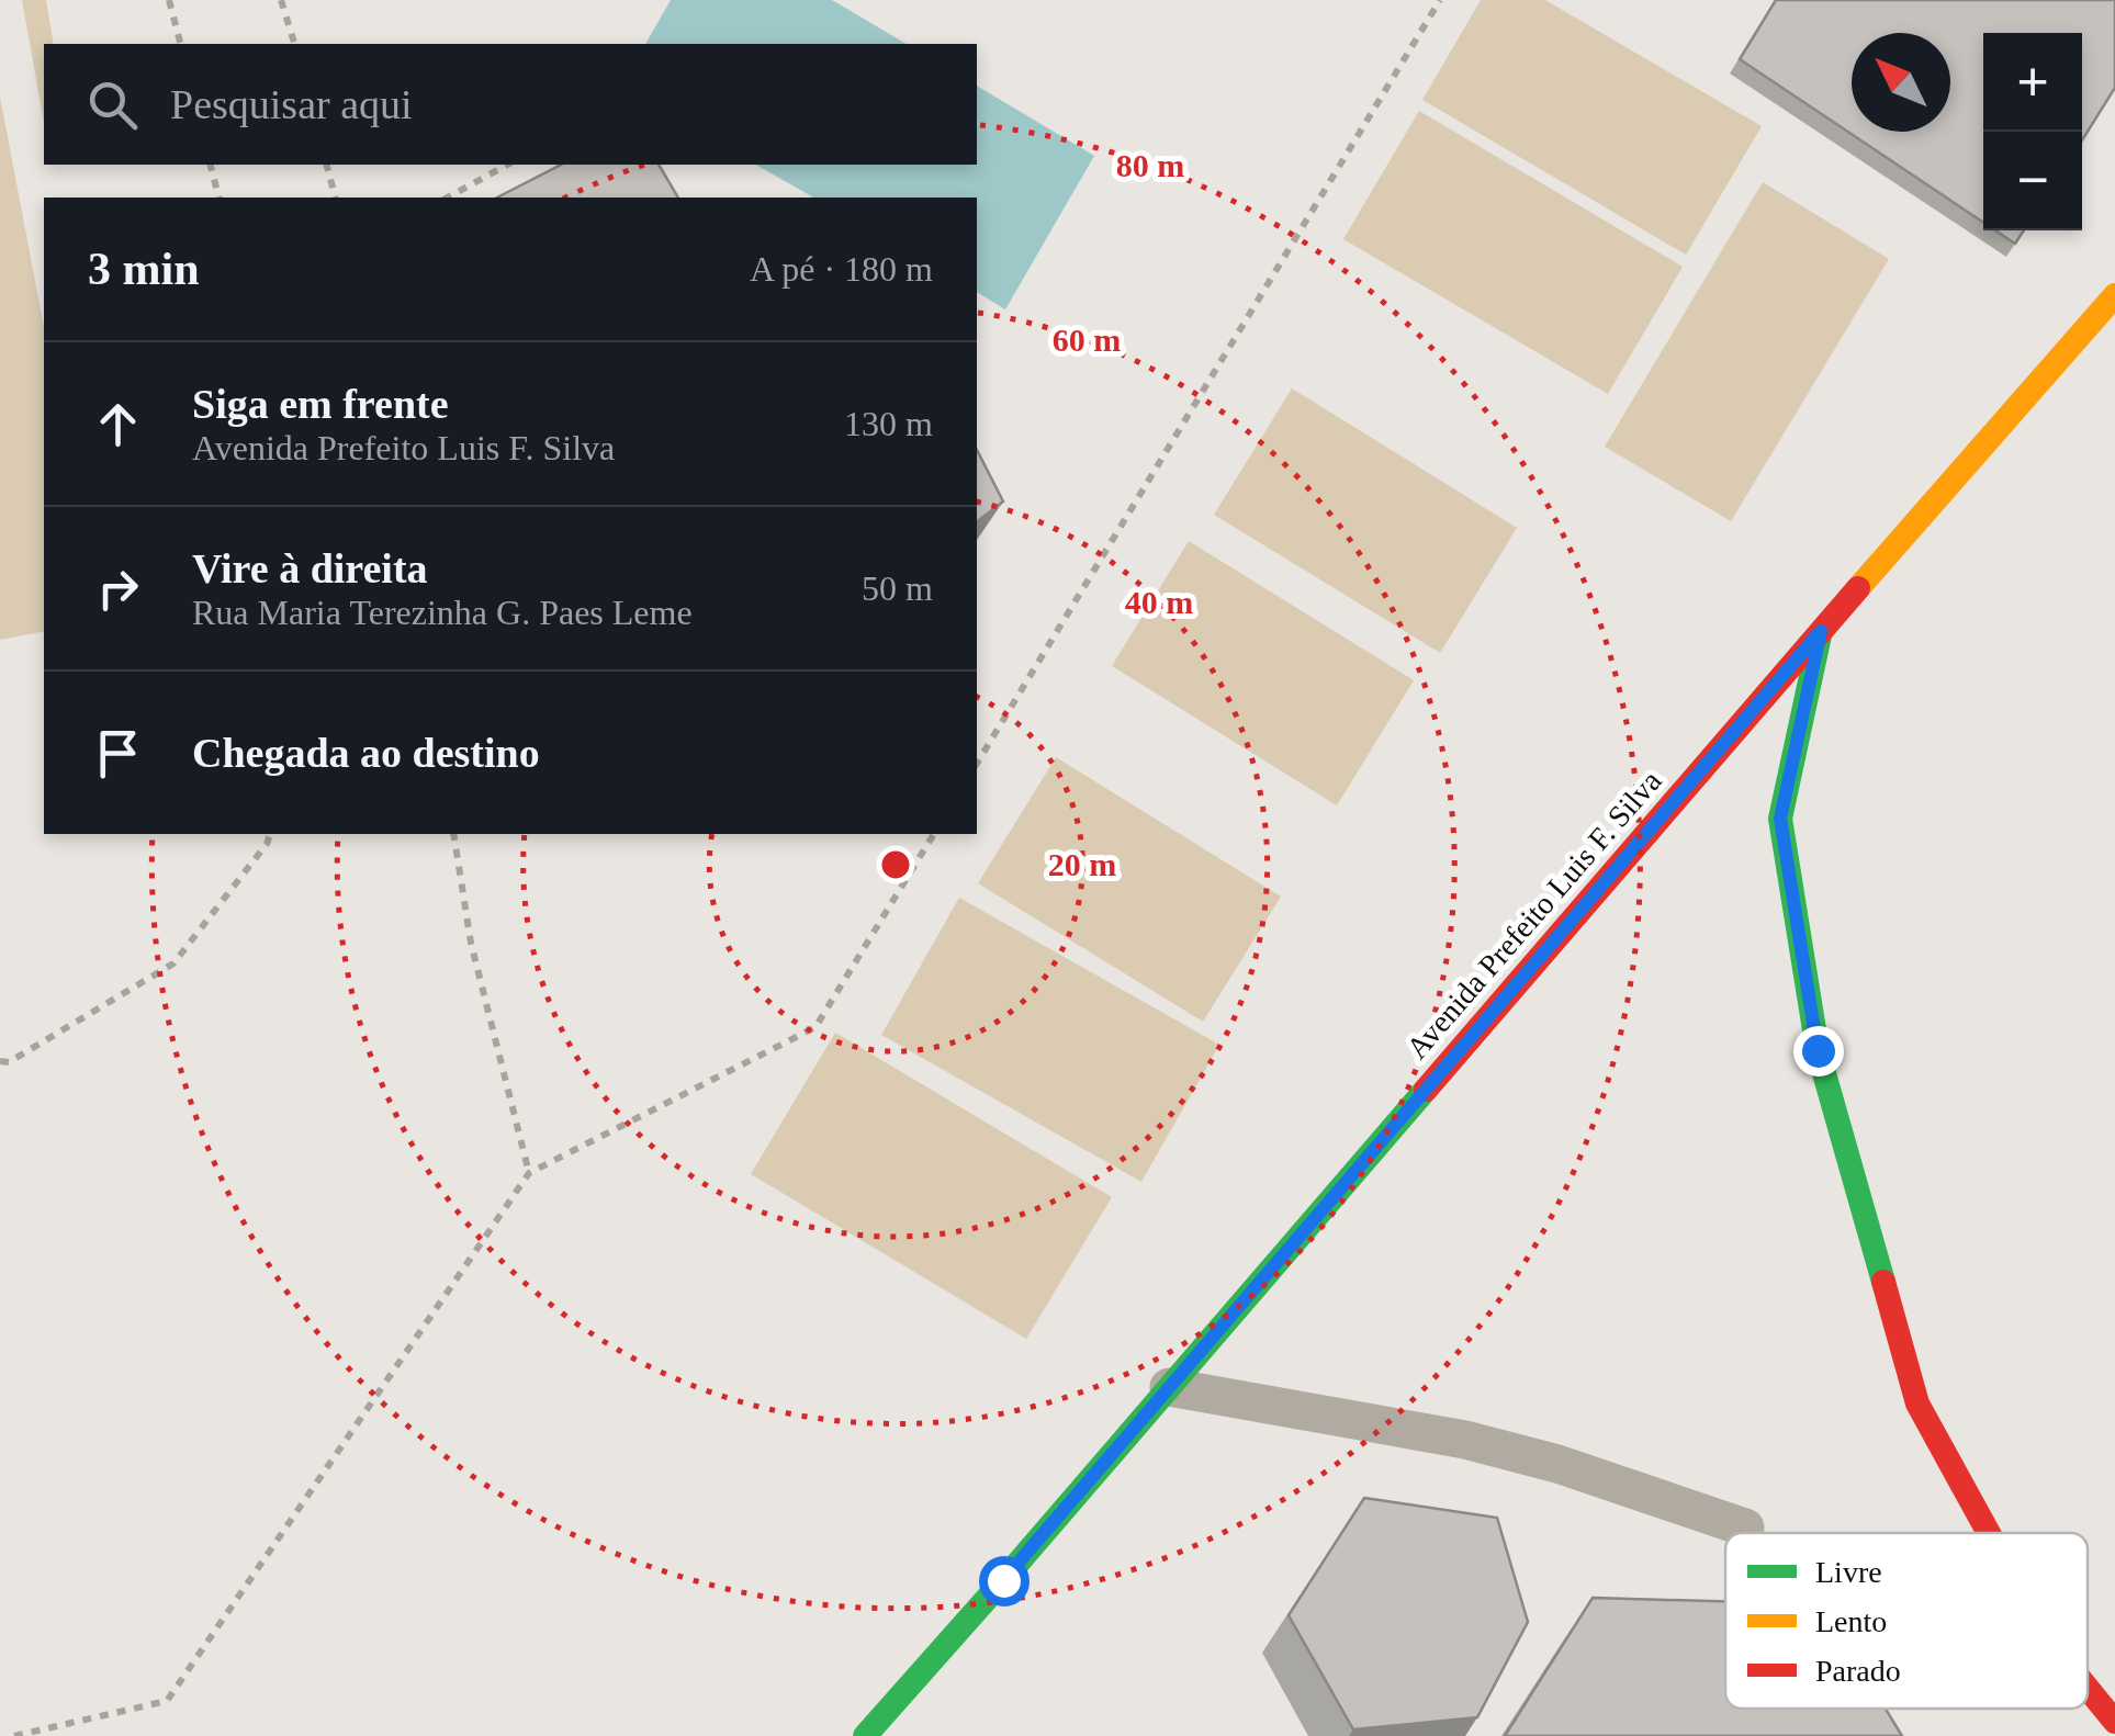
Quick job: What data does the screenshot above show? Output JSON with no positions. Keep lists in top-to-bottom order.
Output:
{
  "streets": {
    "street": ["Avenida Prefeito Luis F. Silva"]
  },
  "legend": ["Livre", "Lento", "Parado"],
  "north": "top left",
  "page": {
    "map_buttons": ["+", "−"],
    "search": "Pesquisar aqui",
    "heading": ["3 min", "A pé · 180 m"],
    "list": [
      ["Siga em frente", "Avenida Prefeito Luis F. Silva", "130 m"],
      ["Vire à direita", "Rua Maria Terezinha G. Paes Leme", "50 m"],
      "Chegada ao destino"
    ]
  },
  "rings": [
    "80 m",
    "60 m",
    "40 m",
    "20 m"
  ]
}
